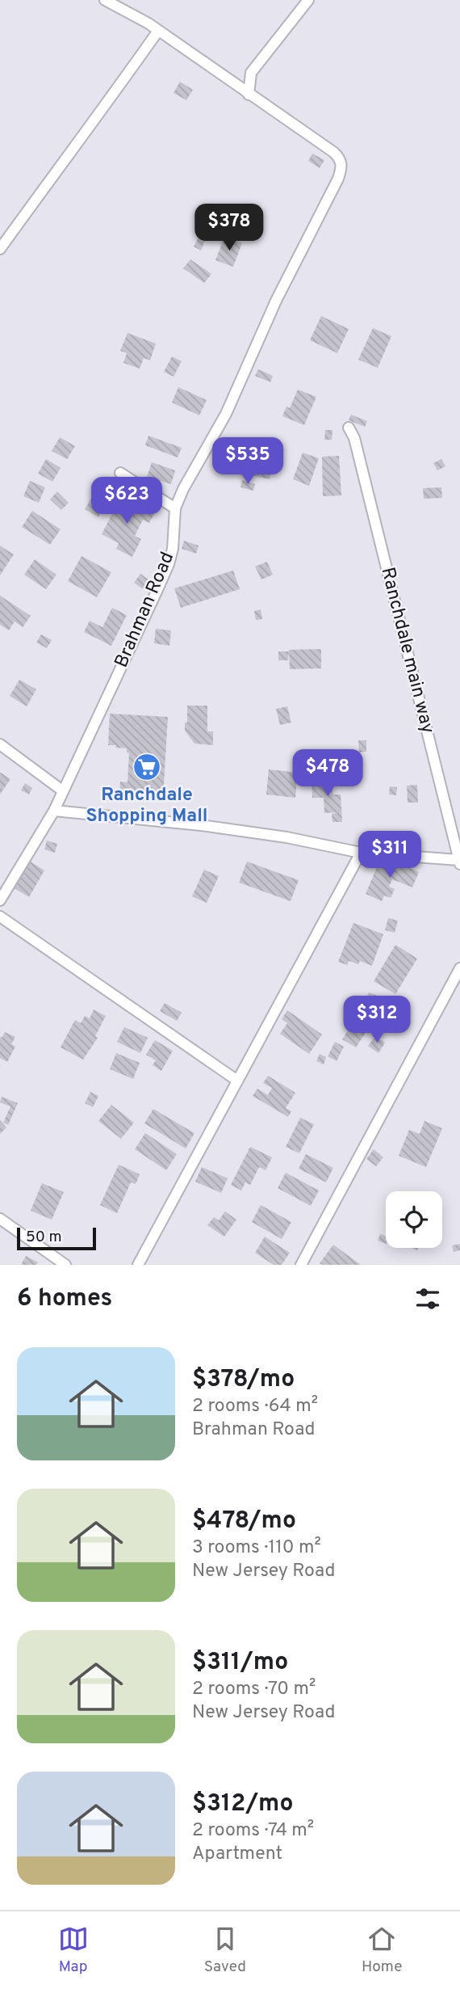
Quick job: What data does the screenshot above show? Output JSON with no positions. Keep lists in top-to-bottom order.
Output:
{
  "streets": {
    "street": ["Brahman Road", "Ranchdale main way"]
  },
  "places": {
    "supermarket": ["Ranchdale Shopping Mall"]
  },
  "scale_bar": "50 m",
  "page": {
    "price": [
      "$378",
      "$535",
      "$623",
      "$478",
      "$311",
      "$312"
    ],
    "scale": "50 m",
    "heading": "6 homes",
    "list": [
      {
        "name": "$378/mo",
        "note": "2 rooms · 64 m² · Brahman Road"
      },
      {
        "name": "$478/mo",
        "note": "3 rooms · 110 m² · New Jersey Road"
      },
      {
        "name": "$311/mo",
        "note": "2 rooms · 70 m² · New Jersey Road"
      },
      {
        "name": "$312/mo",
        "note": "2 rooms · 74 m² · Apartment"
      }
    ],
    "tabs": ["Map", "Saved", "Home"]
  }
}
